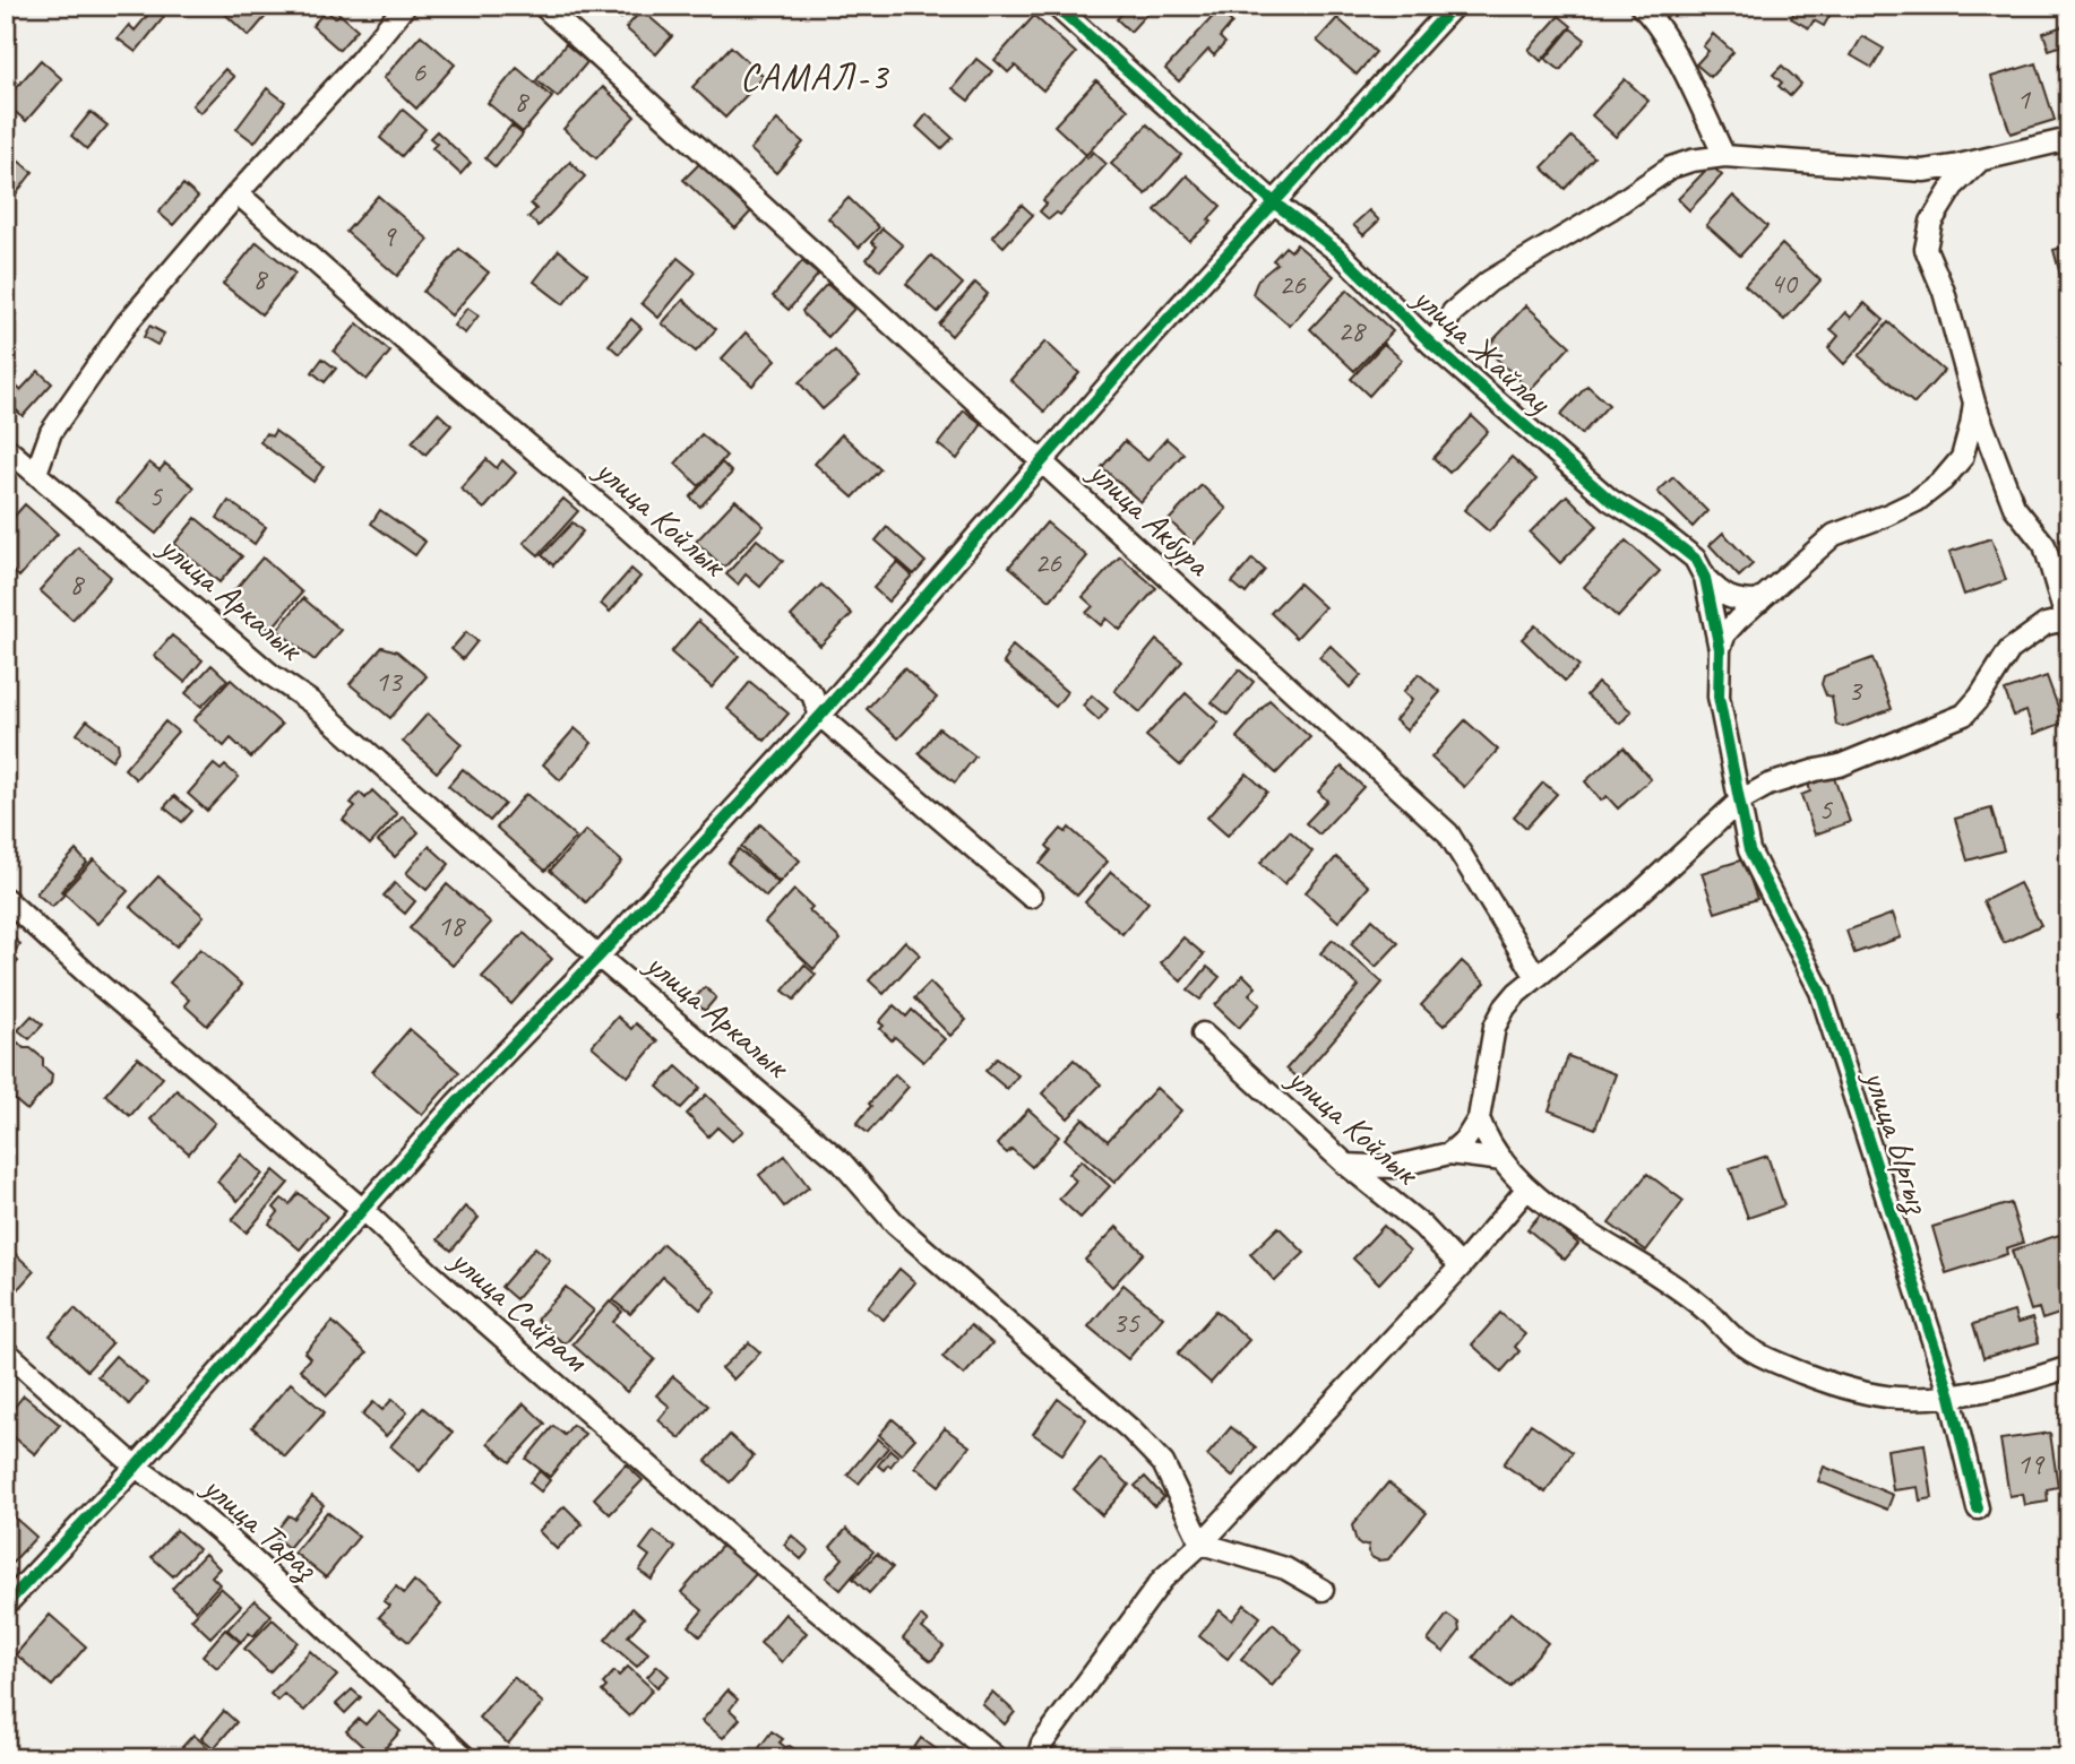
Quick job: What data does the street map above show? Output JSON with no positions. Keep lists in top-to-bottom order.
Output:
{
  "streets": {
    "street": [
      "улица Жайлау",
      "улица Койлык",
      "улица Акбура",
      "улица Аркалык",
      "улица Ыргыз",
      "улица Сайрам",
      "улица Тараз"
    ]
  },
  "crossings": [
    ["улица Жайлау", "улица Ыргыз"]
  ],
  "districts": ["САМАЛ-3"],
  "house_numbers": [
    "6",
    "1",
    "8",
    "9",
    "8",
    "40",
    "26",
    "28",
    "5",
    "26",
    "8",
    "13",
    "3",
    "5",
    "18",
    "35",
    "19"
  ]
}
